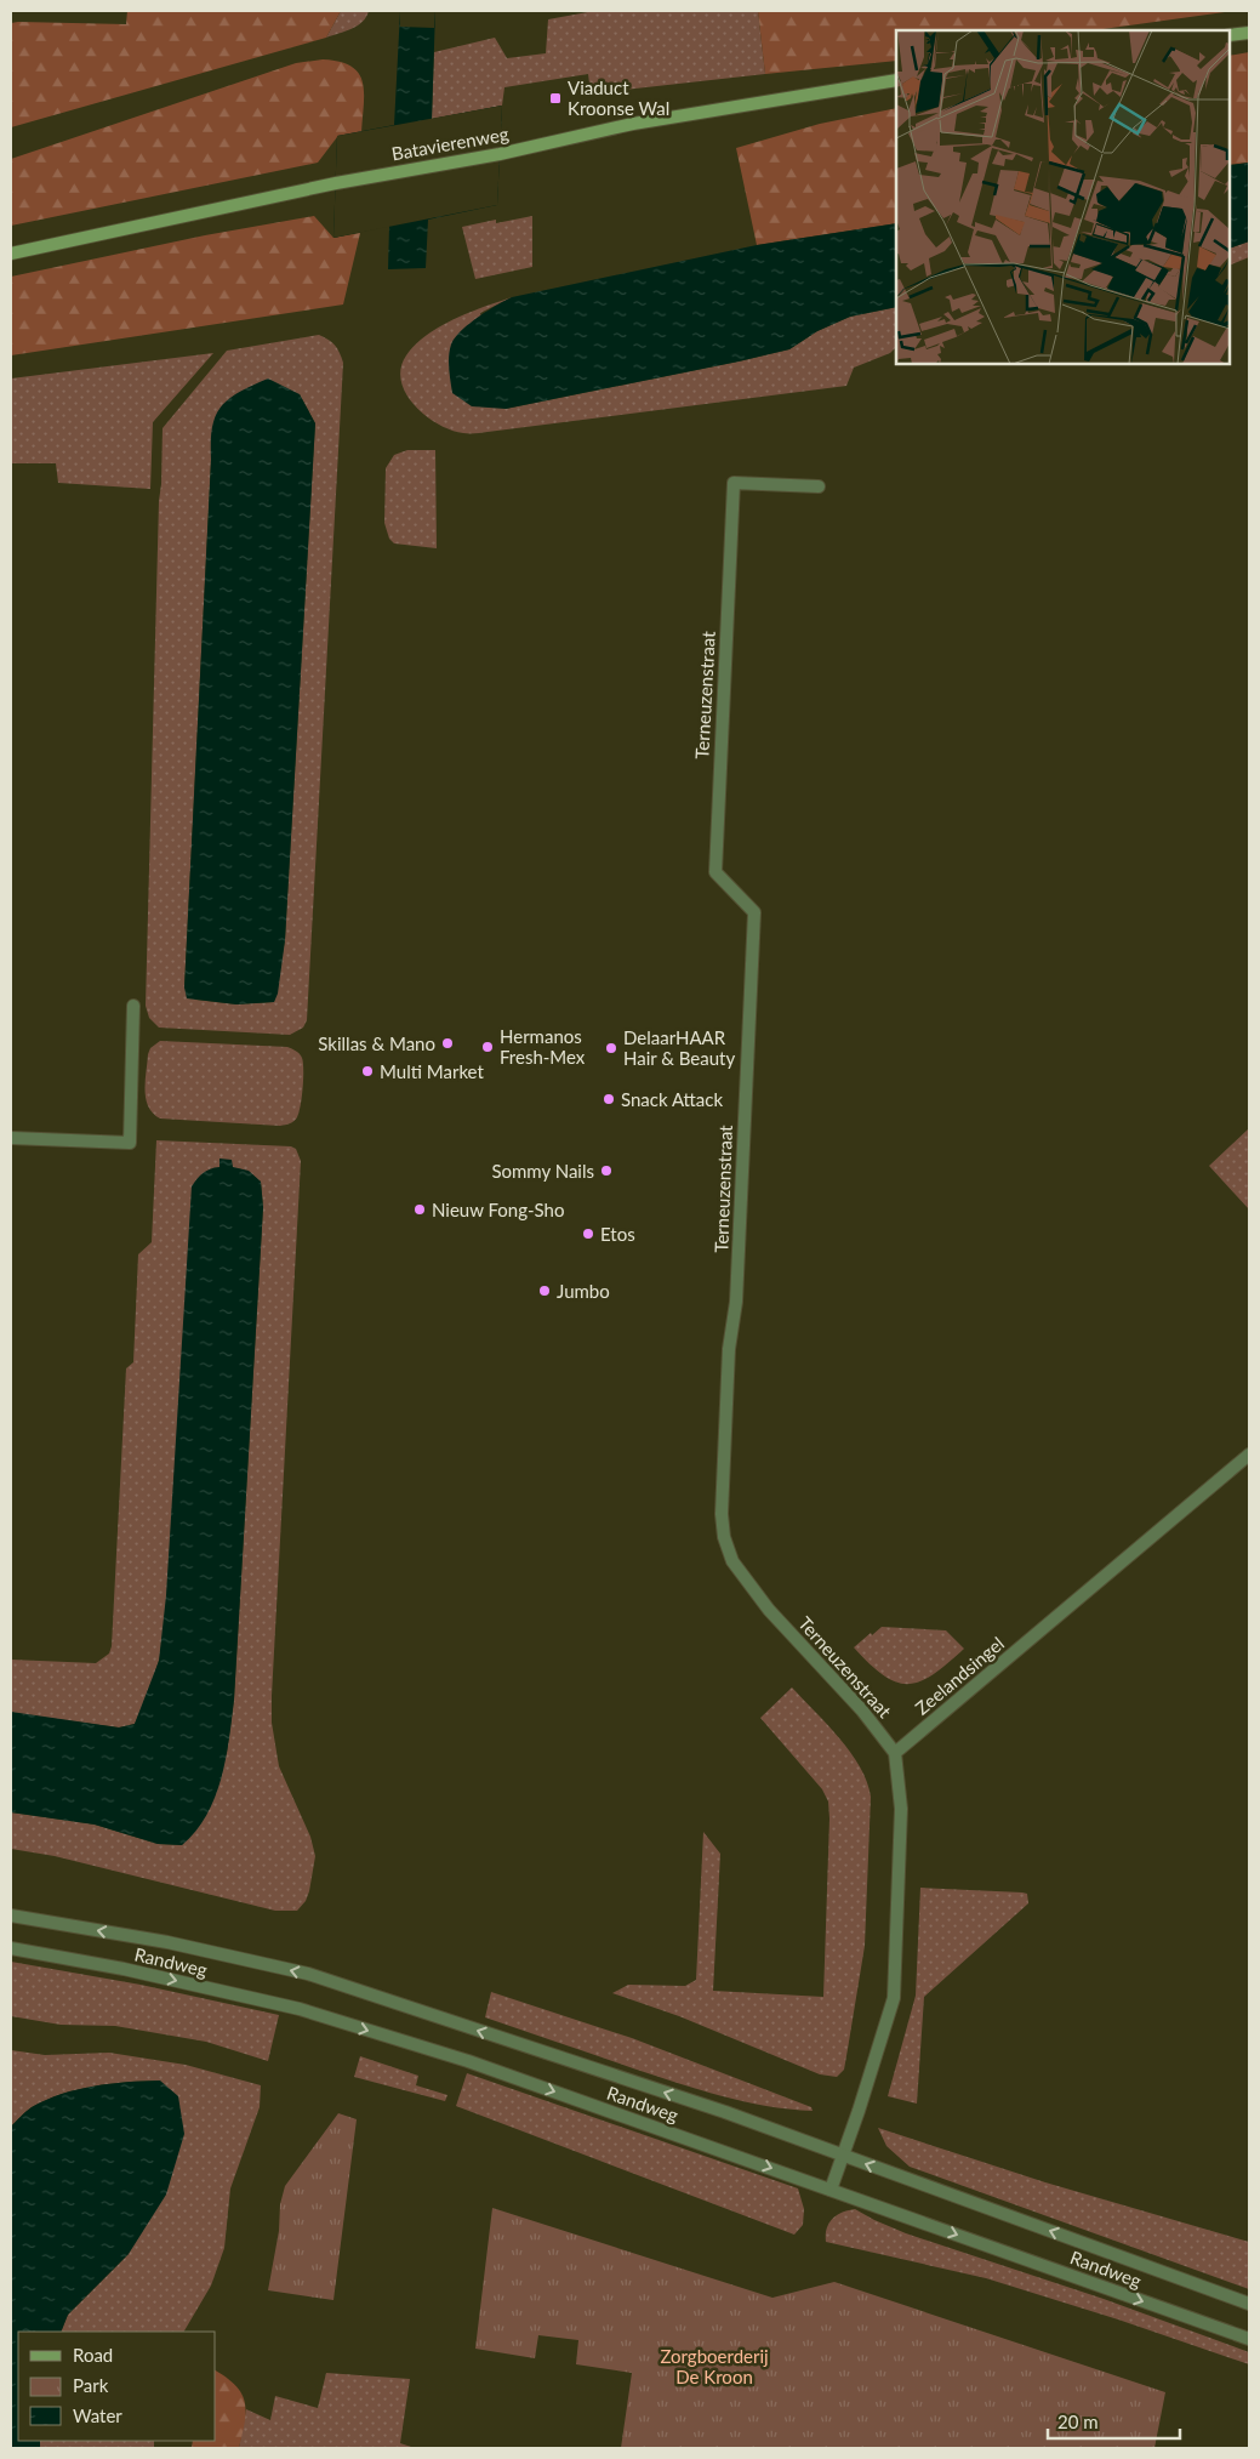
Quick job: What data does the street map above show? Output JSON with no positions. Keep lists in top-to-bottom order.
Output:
{
  "streets": {
    "main road": ["Batavierenweg"],
    "street": ["Terneuzenstraat", "Zeelandsingel", "Randweg"]
  },
  "crossings": [
    ["Terneuzenstraat", "Zeelandsingel"]
  ],
  "parks": ["Zorgboerderij De Kroon"],
  "places": {
    "transit": ["Viaduct Kroonse Wal"],
    "other": [
      "Skillas & Mano",
      "Hermanos Fresh-Mex",
      "DelaarHAAR Hair & Beauty",
      "Multi Market",
      "Snack Attack",
      "Sommy Nails",
      "Nieuw Fong-Sho",
      "Etos",
      "Jumbo"
    ]
  },
  "legend": ["Road", "Park", "Water"],
  "scale_bar": "20 m"
}
